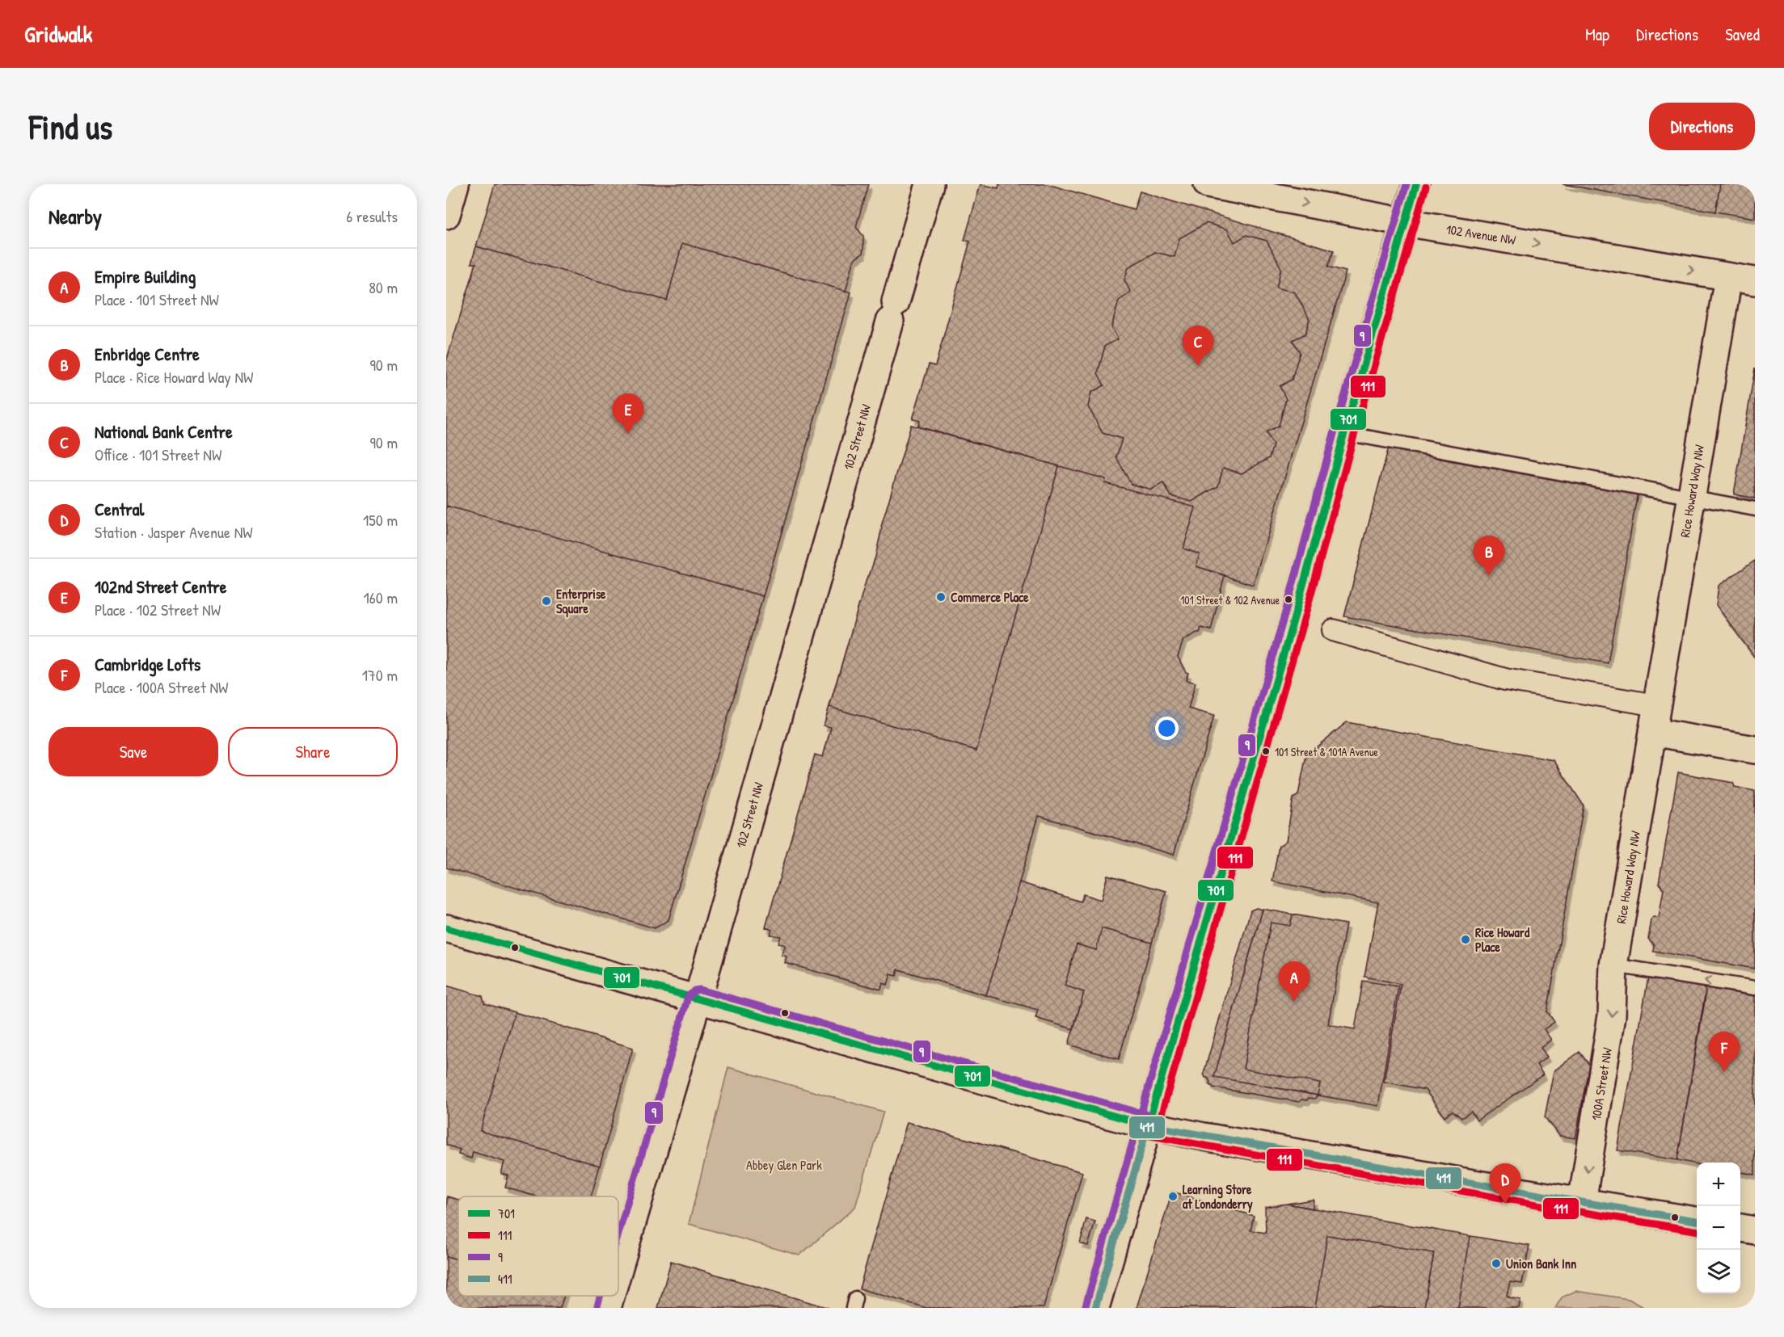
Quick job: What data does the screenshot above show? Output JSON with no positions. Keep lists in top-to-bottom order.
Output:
{
  "streets": {
    "street": [
      "102 Avenue NW",
      "102 Street NW",
      "Rice Howard Way NW",
      "100A Street NW"
    ]
  },
  "crossings": [
    ["102 Avenue NW", "Rice Howard Way NW"],
    ["Rice Howard Way NW", "100A Street NW"]
  ],
  "one_way": ["102 Avenue NW", "100A Street NW"],
  "parks": ["Abbey Glen Park"],
  "places": [
    "Commerce Place",
    "101 Street & 102 Avenue",
    "Enterprise Square",
    "101 Street & 101A Avenue",
    "Rice Howard Place",
    "Learning Store at Londonderry",
    "Union Bank Inn"
  ],
  "lines": [
    "transit line 701",
    "transit line 9",
    "transit line 111",
    "transit line 411"
  ],
  "legend": [
    "701",
    "111",
    "9",
    "411"
  ],
  "page": {
    "header": "Gridwalk",
    "nav": ["Map", "Directions", "Saved"],
    "buttons": [
      "Directions",
      ["Save", "Share"]
    ],
    "title": "Find us",
    "heading": ["Nearby", "6 results"],
    "list": [
      {
        "mark": "A",
        "name": "Empire Building",
        "note": "Place · 101 Street NW",
        "value": "80 m"
      },
      {
        "mark": "B",
        "name": "Enbridge Centre",
        "note": "Place · Rice Howard Way NW",
        "value": "90 m"
      },
      {
        "mark": "C",
        "name": "National Bank Centre",
        "note": "Office · 101 Street NW",
        "value": "90 m"
      },
      {
        "mark": "D",
        "name": "Central",
        "note": "Station · Jasper Avenue NW",
        "value": "150 m"
      },
      {
        "mark": "E",
        "name": "102nd Street Centre",
        "note": "Place · 102 Street NW",
        "value": "160 m"
      },
      {
        "mark": "F",
        "name": "Cambridge Lofts",
        "note": "Place · 100A Street NW",
        "value": "170 m"
      }
    ],
    "pins": [
      "C",
      "E",
      "B",
      "A",
      "F",
      "D"
    ],
    "map_buttons": ["+", "−"]
  }
}
